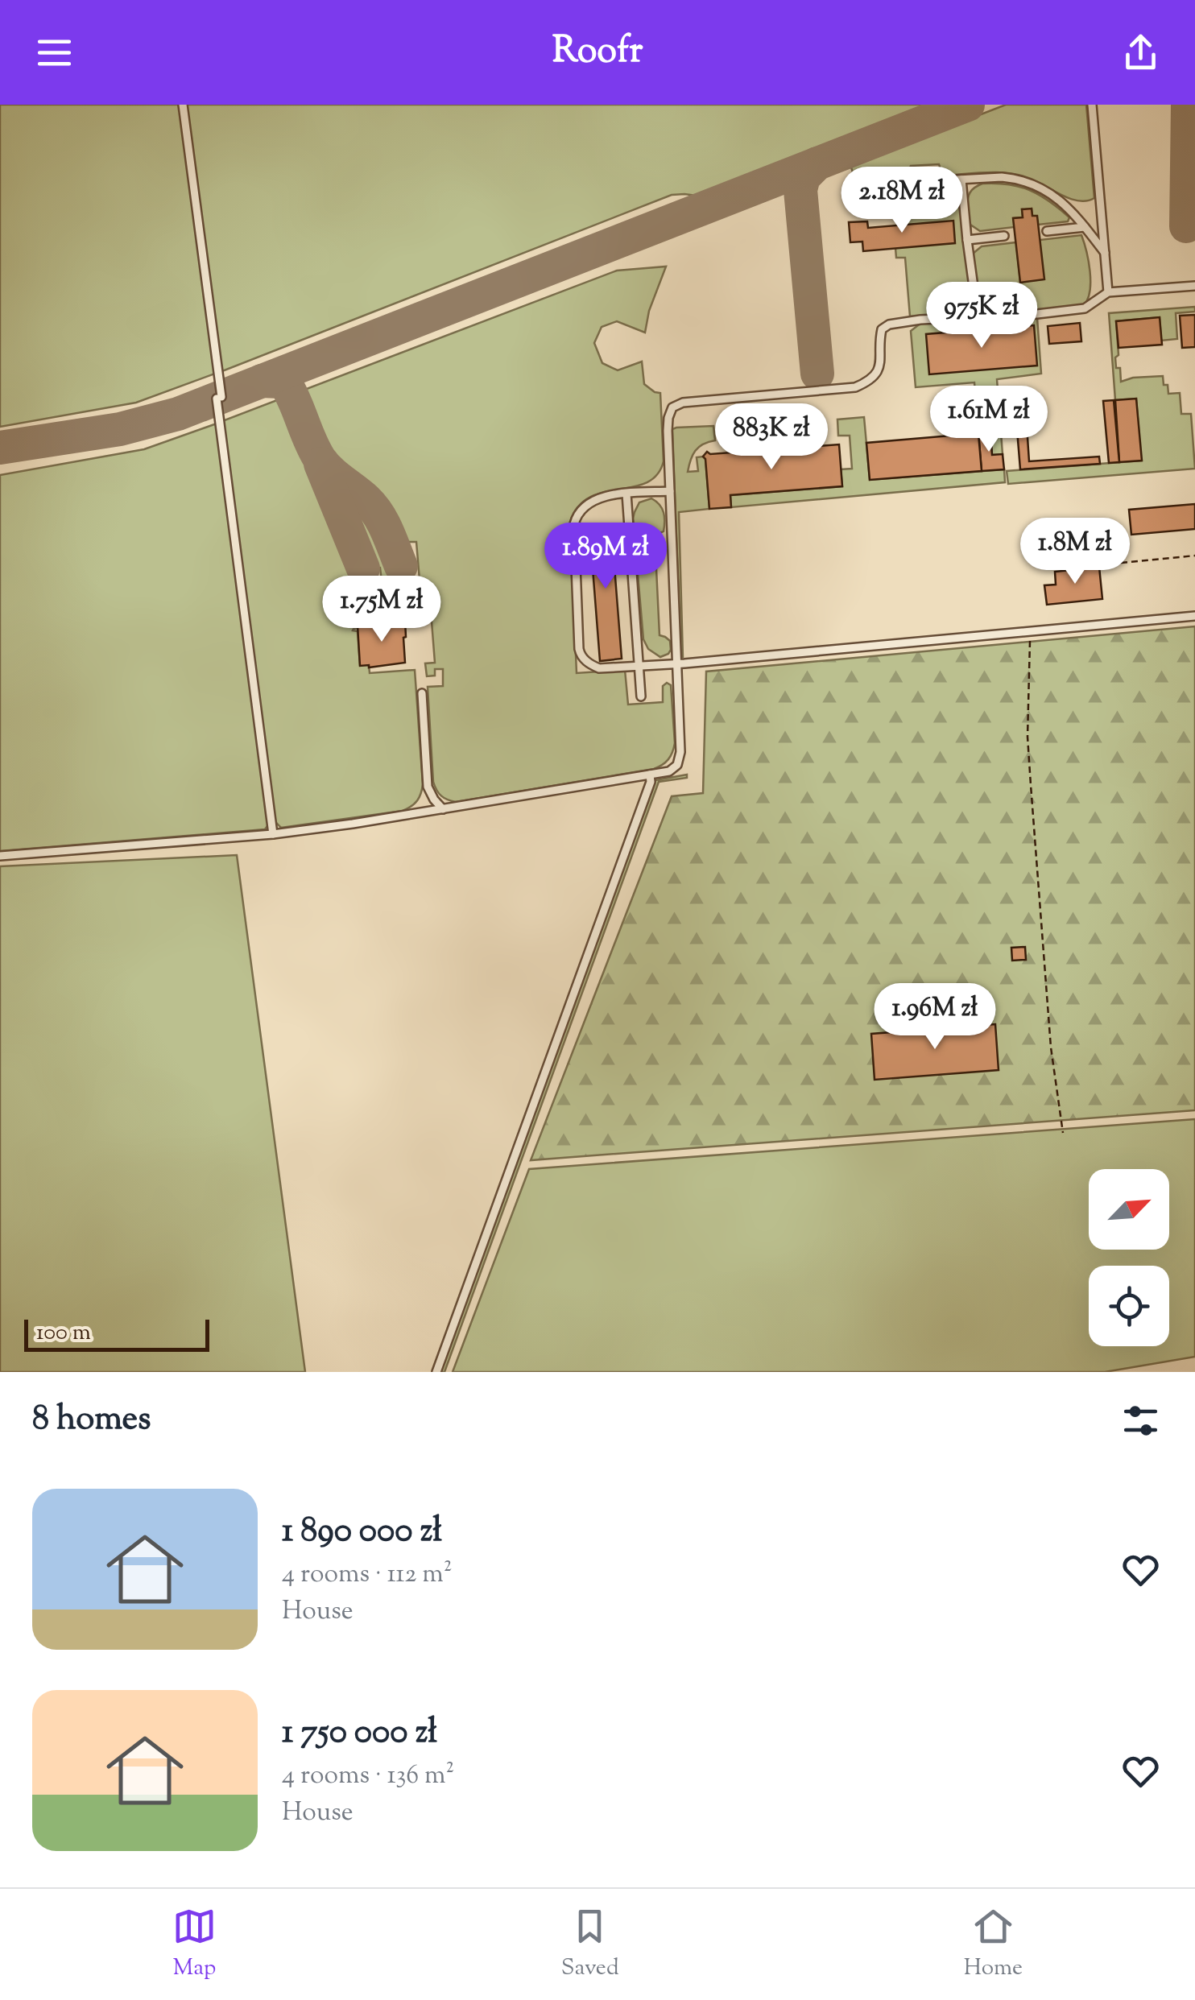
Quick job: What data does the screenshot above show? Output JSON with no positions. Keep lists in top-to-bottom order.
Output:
{
  "scale_bar": "100 m",
  "north": "top right",
  "page": {
    "header": "Roofr",
    "price": [
      "2.18M zł",
      "975K zł",
      "1.61M zł",
      "883K zł",
      "1.8M zł",
      "1.89M zł",
      "1.75M zł",
      "1.96M zł"
    ],
    "scale": "100 m",
    "heading": "8 homes",
    "list": [
      {
        "name": "1 890 000 zł",
        "note": "4 rooms · 112 m² · House"
      },
      {
        "name": "1 750 000 zł",
        "note": "4 rooms · 136 m² · House"
      }
    ],
    "tabs": ["Map", "Saved", "Home"]
  }
}
